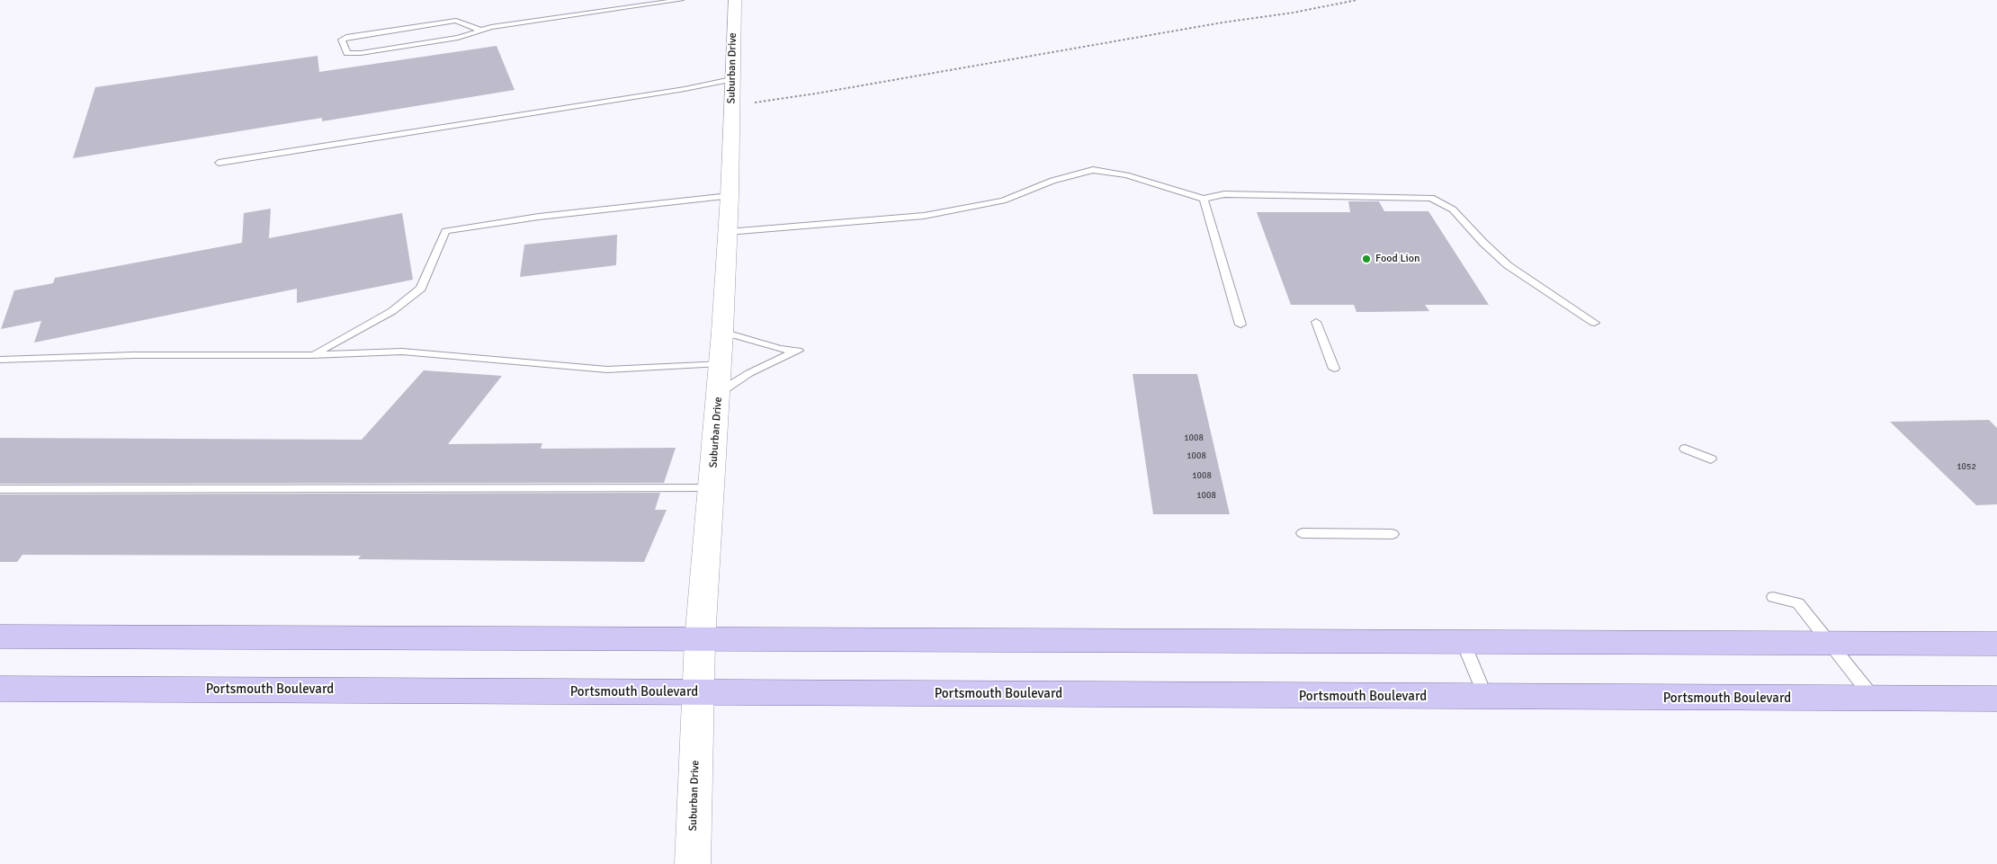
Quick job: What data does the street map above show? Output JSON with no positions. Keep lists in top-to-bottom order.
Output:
{
  "streets": {
    "main road": ["Suburban Drive", "Portsmouth Boulevard"]
  },
  "crossings": [
    ["Suburban Drive", "Portsmouth Boulevard"]
  ],
  "places": ["Food Lion"],
  "house_numbers": [
    "1008",
    "1008",
    "1052",
    "1008",
    "1008"
  ]
}
